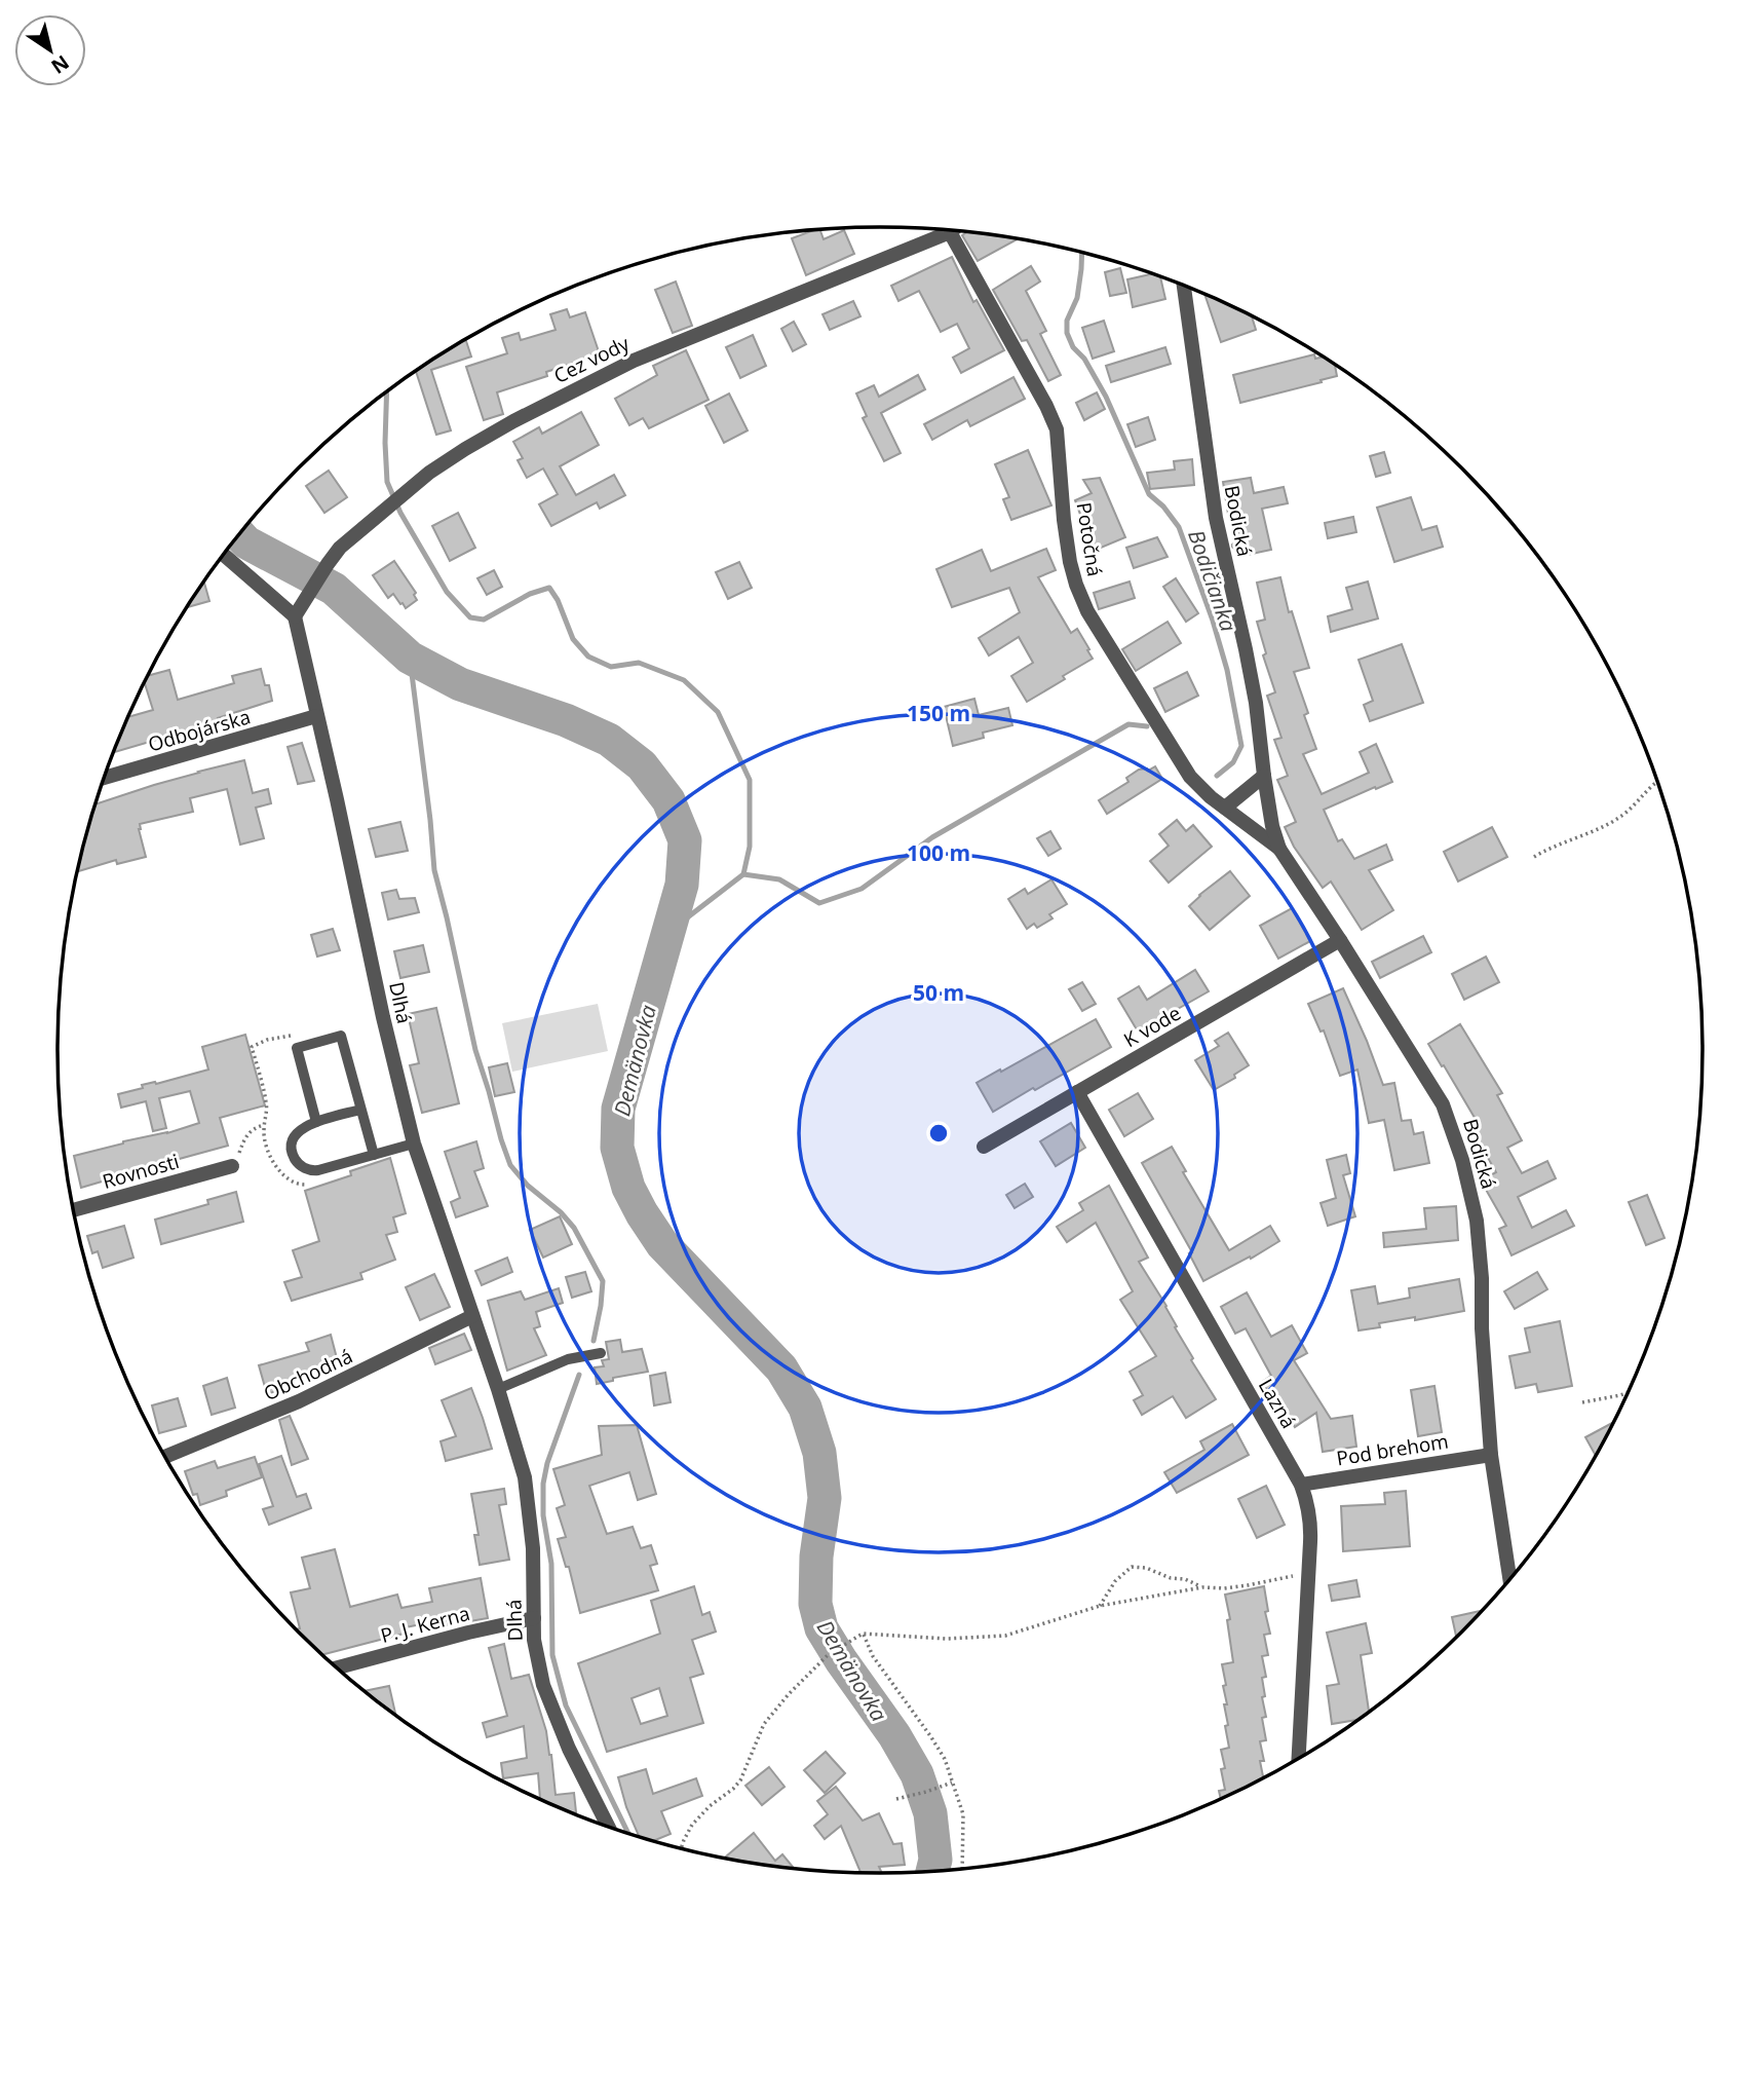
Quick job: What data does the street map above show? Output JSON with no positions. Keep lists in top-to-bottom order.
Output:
{
  "streets": {
    "street": [
      "Cez vody",
      "Bodická",
      "Potočná",
      "Odbojárska",
      "Dlhá",
      "K vode",
      "Rovnosti",
      "Obchodná",
      "Lazná",
      "Pod brehom",
      "P. J. Kerna"
    ]
  },
  "crossings": [
    ["Cez vody", "Dlhá"],
    ["Bodická", "Potočná"],
    ["Bodická", "K vode"],
    ["Bodická", "Pod brehom"],
    ["Odbojárska", "Dlhá"],
    ["Dlhá", "Obchodná"],
    ["Dlhá", "P. J. Kerna"],
    ["K vode", "Lazná"],
    ["Lazná", "Pod brehom"]
  ],
  "water": ["Bodičianka", "Demänovka"],
  "north": "bottom right",
  "rings": ["150 m", "100 m", "50 m"]
}
